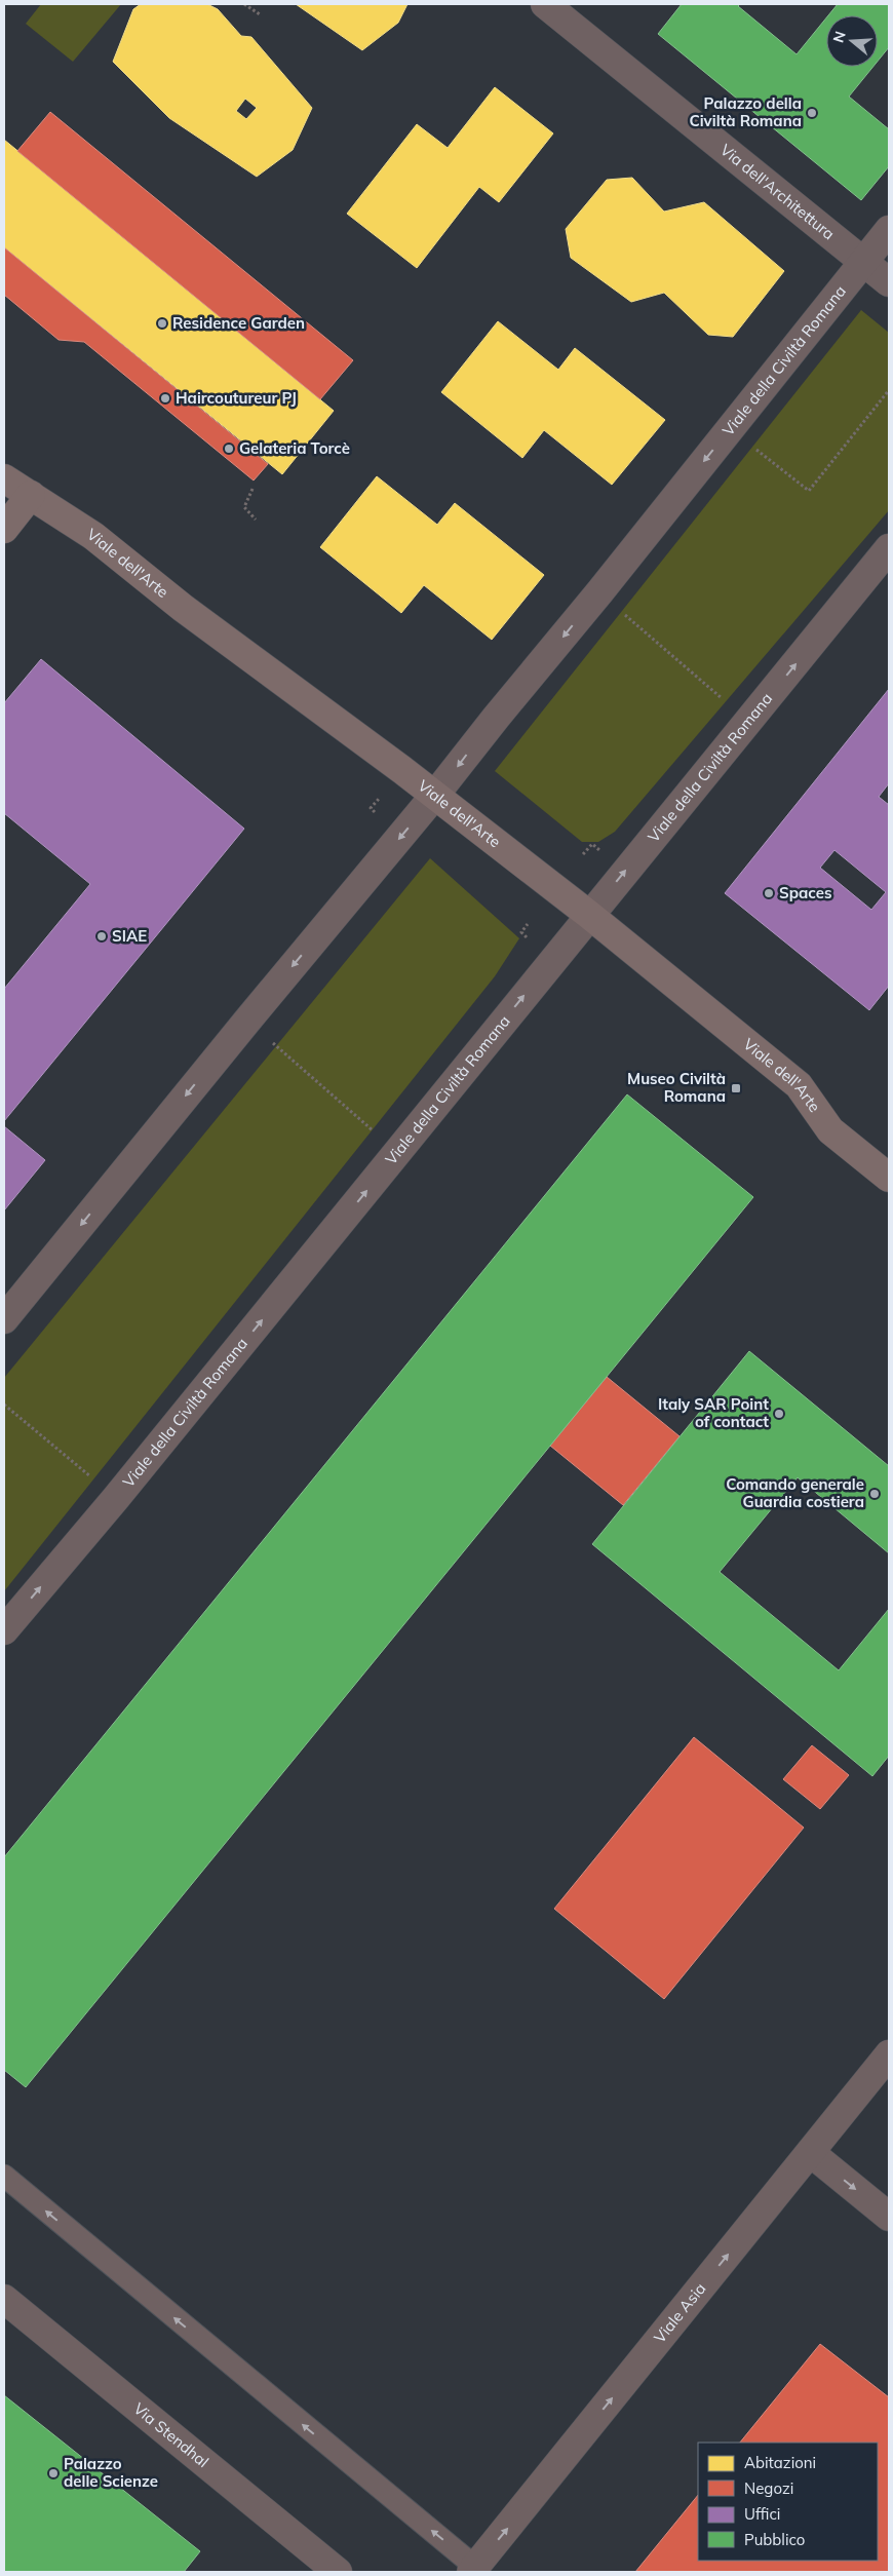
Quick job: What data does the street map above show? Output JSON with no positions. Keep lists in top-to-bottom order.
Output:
{
  "streets": {
    "street": [
      "Via dell'Architettura",
      "Viale della Civiltà Romana",
      "Viale dell'Arte",
      "Viale Asia",
      "Via Stendhal"
    ]
  },
  "crossings": [
    ["Via dell'Architettura", "Viale della Civiltà Romana"],
    ["Viale della Civiltà Romana", "Viale dell'Arte"]
  ],
  "one_way": ["Viale Asia"],
  "places": {
    "other": [
      "Palazzo della Civiltà Romana",
      "Residence Garden",
      "Haircoutureur PJ",
      "Gelateria Torcè",
      "Spaces",
      "SIAE",
      "Italy SAR Point of contact",
      "Comando generale Guardia costiera",
      "Palazzo delle Scienze"
    ],
    "transit": ["Museo Civiltà Romana"]
  },
  "legend": [
    "Abitazioni",
    "Negozi",
    "Uffici",
    "Pubblico"
  ],
  "north": "left"
}
